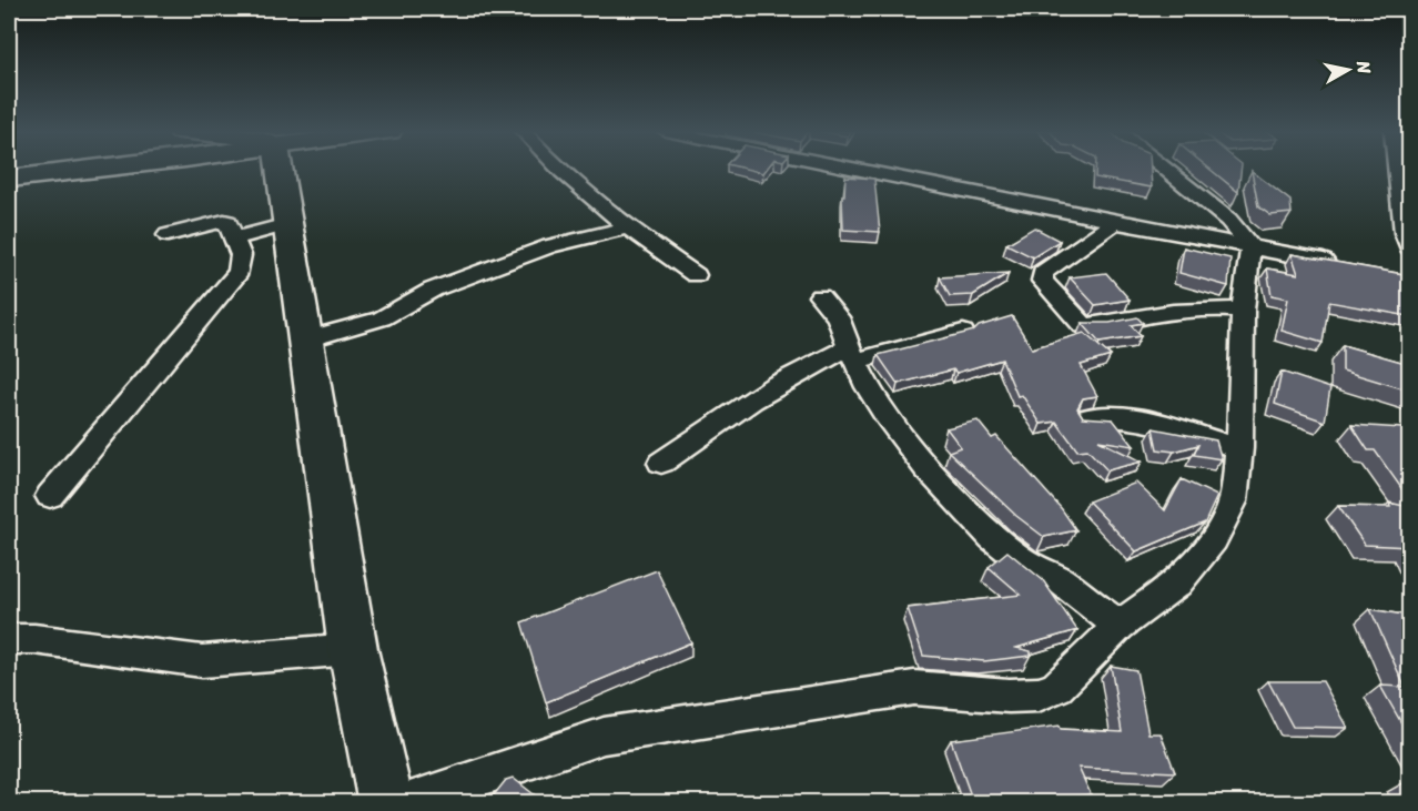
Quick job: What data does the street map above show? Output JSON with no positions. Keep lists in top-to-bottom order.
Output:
{
  "north": "right"
}
